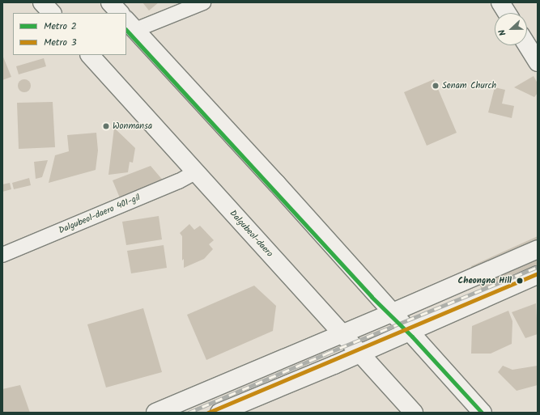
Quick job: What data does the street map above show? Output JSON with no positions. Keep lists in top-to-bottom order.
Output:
{
  "streets": {
    "main road": ["Dalgubeol-daero"],
    "street": ["Dalgubeol-daero 401-gil"]
  },
  "crossings": [
    ["Dalgubeol-daero 401-gil", "Dalgubeol-daero"]
  ],
  "places": ["Senam Church", "Wonmansa", "Cheongna Hill"],
  "lines": ["metro line 2", "metro line 3"],
  "legend": ["Metro 2", "Metro 3"],
  "north": "left"
}
